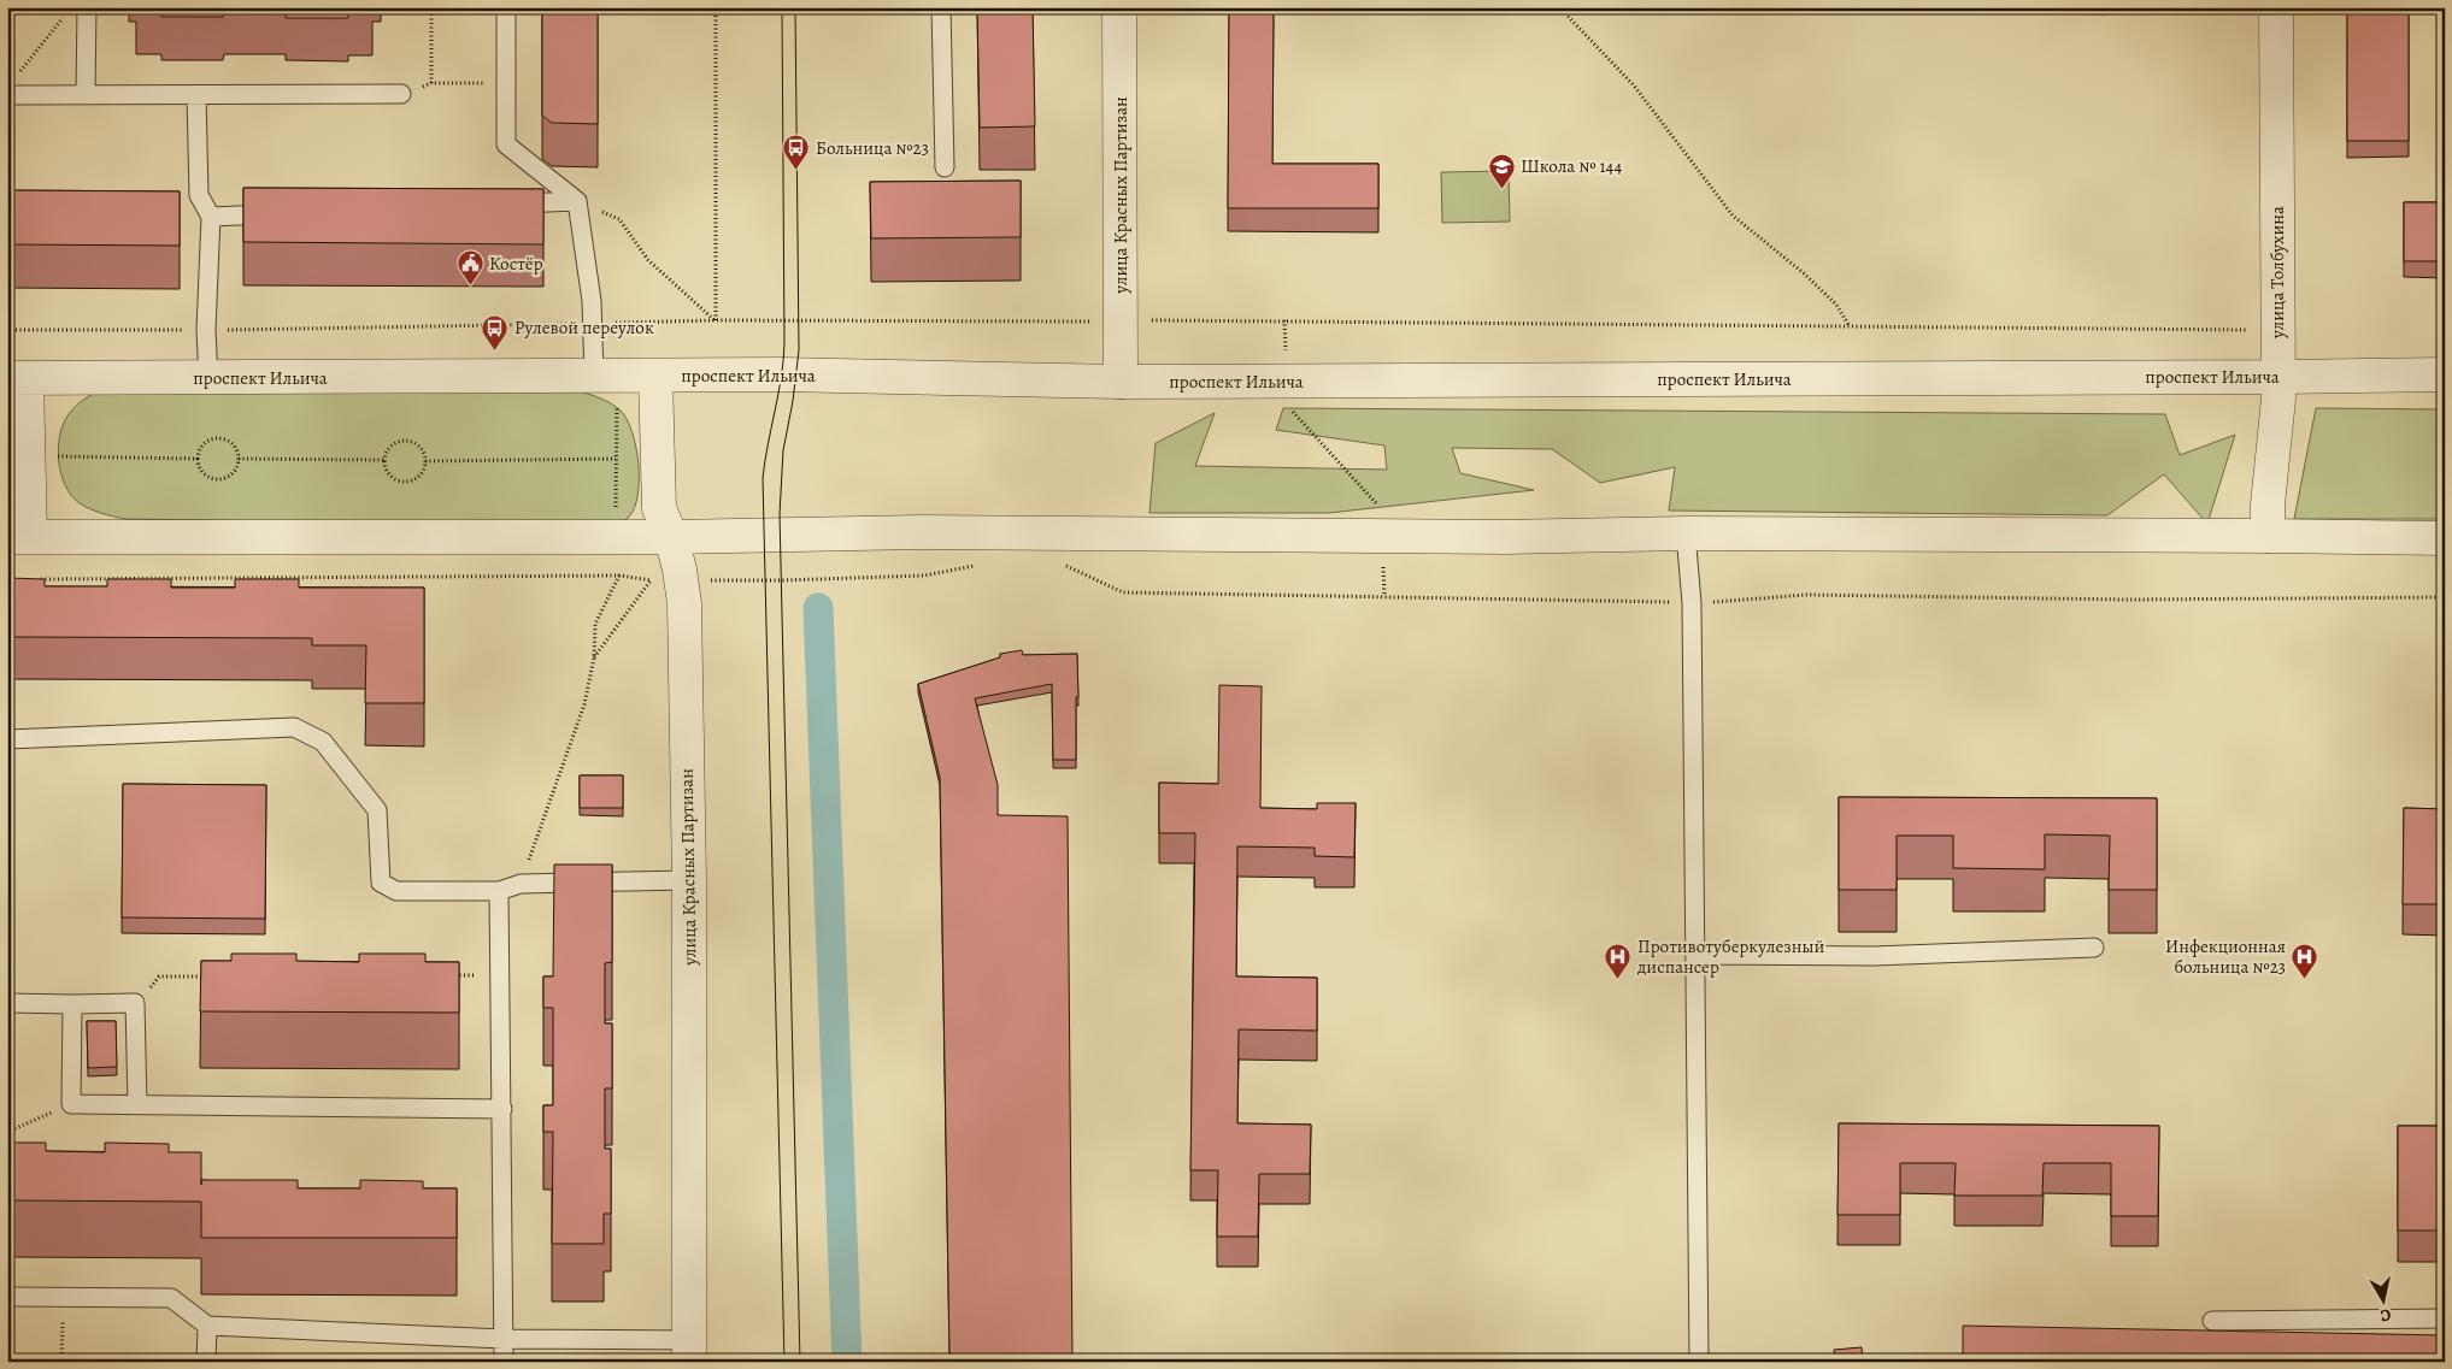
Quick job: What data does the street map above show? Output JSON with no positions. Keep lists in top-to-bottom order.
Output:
{
  "streets": {
    "street": ["улица Красных Партизан", "улица Толбухина", "проспект Ильича"]
  },
  "crossings": [
    ["улица Красных Партизан", "проспект Ильича"],
    ["улица Толбухина", "проспект Ильича"]
  ],
  "places": {
    "bus stop": ["Больница №23", "Рулевой переулок"],
    "school or university": ["Школа № 144"],
    "public building": ["Костёр"],
    "hospital": ["Противотуберкулезный диспансер", "Инфекционная больница №23"]
  },
  "north": "bottom"
}
